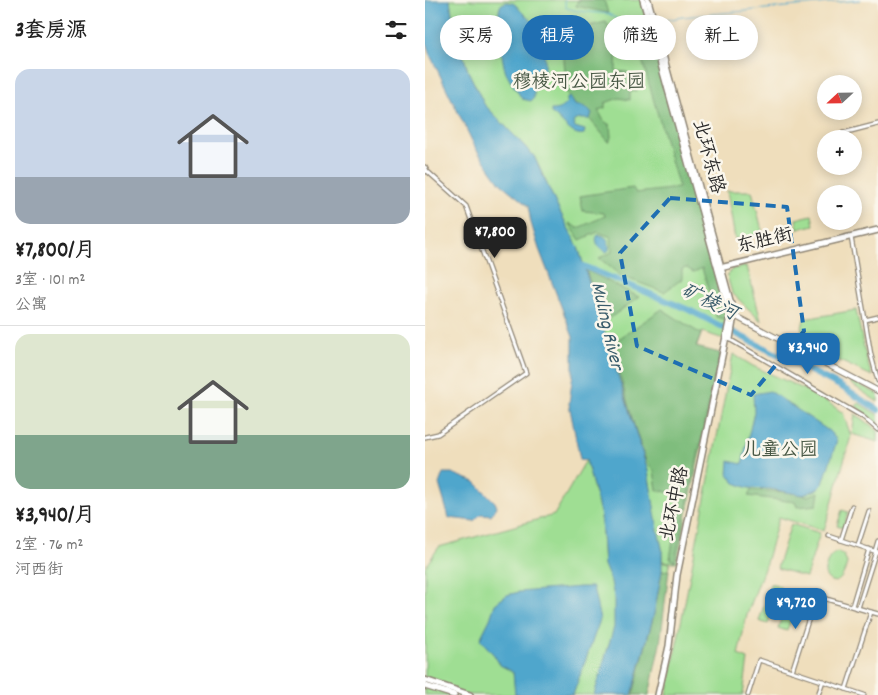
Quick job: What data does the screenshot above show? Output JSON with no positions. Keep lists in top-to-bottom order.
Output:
{
  "streets": {
    "highway": ["北环东路", "东胜街", "北环中路"]
  },
  "crossings": [
    ["北环东路", "东胜街"],
    ["北环东路", "北环中路"]
  ],
  "water": ["矿棱河", "Muling River"],
  "parks": ["穆棱河公园东园", "儿童公园"],
  "north": "left",
  "page": {
    "heading": "3套房源",
    "chip": [
      "买房",
      "租房",
      "筛选",
      "新上"
    ],
    "list": [
      {
        "name": "¥7,800/月",
        "note": "3室 · 101 m² · 公寓"
      },
      {
        "name": "¥3,940/月",
        "note": "2室 · 76 m² · 河西街"
      }
    ],
    "map_buttons": ["+", "−"],
    "price": ["¥7,800", "¥3,940", "¥9,720"]
  }
}
